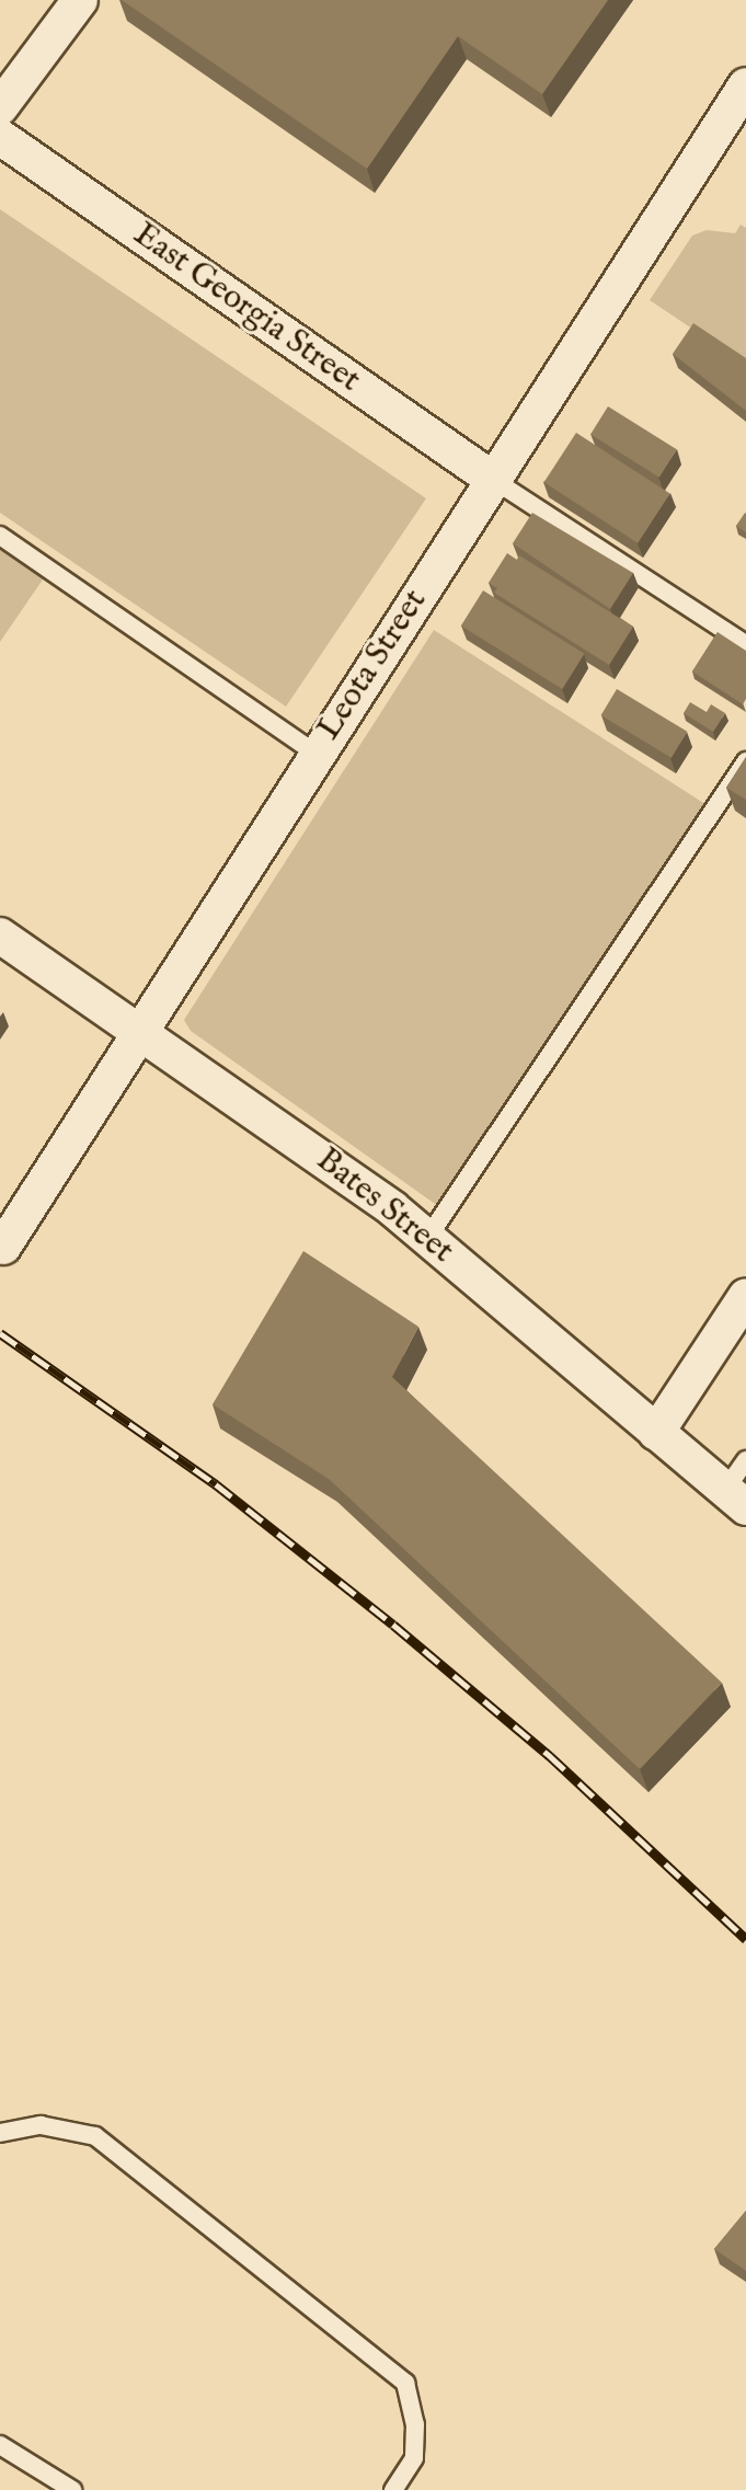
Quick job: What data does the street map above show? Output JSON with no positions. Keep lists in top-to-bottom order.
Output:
{
  "streets": {
    "street": ["East Georgia Street", "Leota Street", "Bates Street"]
  },
  "crossings": [
    ["East Georgia Street", "Leota Street"],
    ["Leota Street", "Bates Street"]
  ]
}
